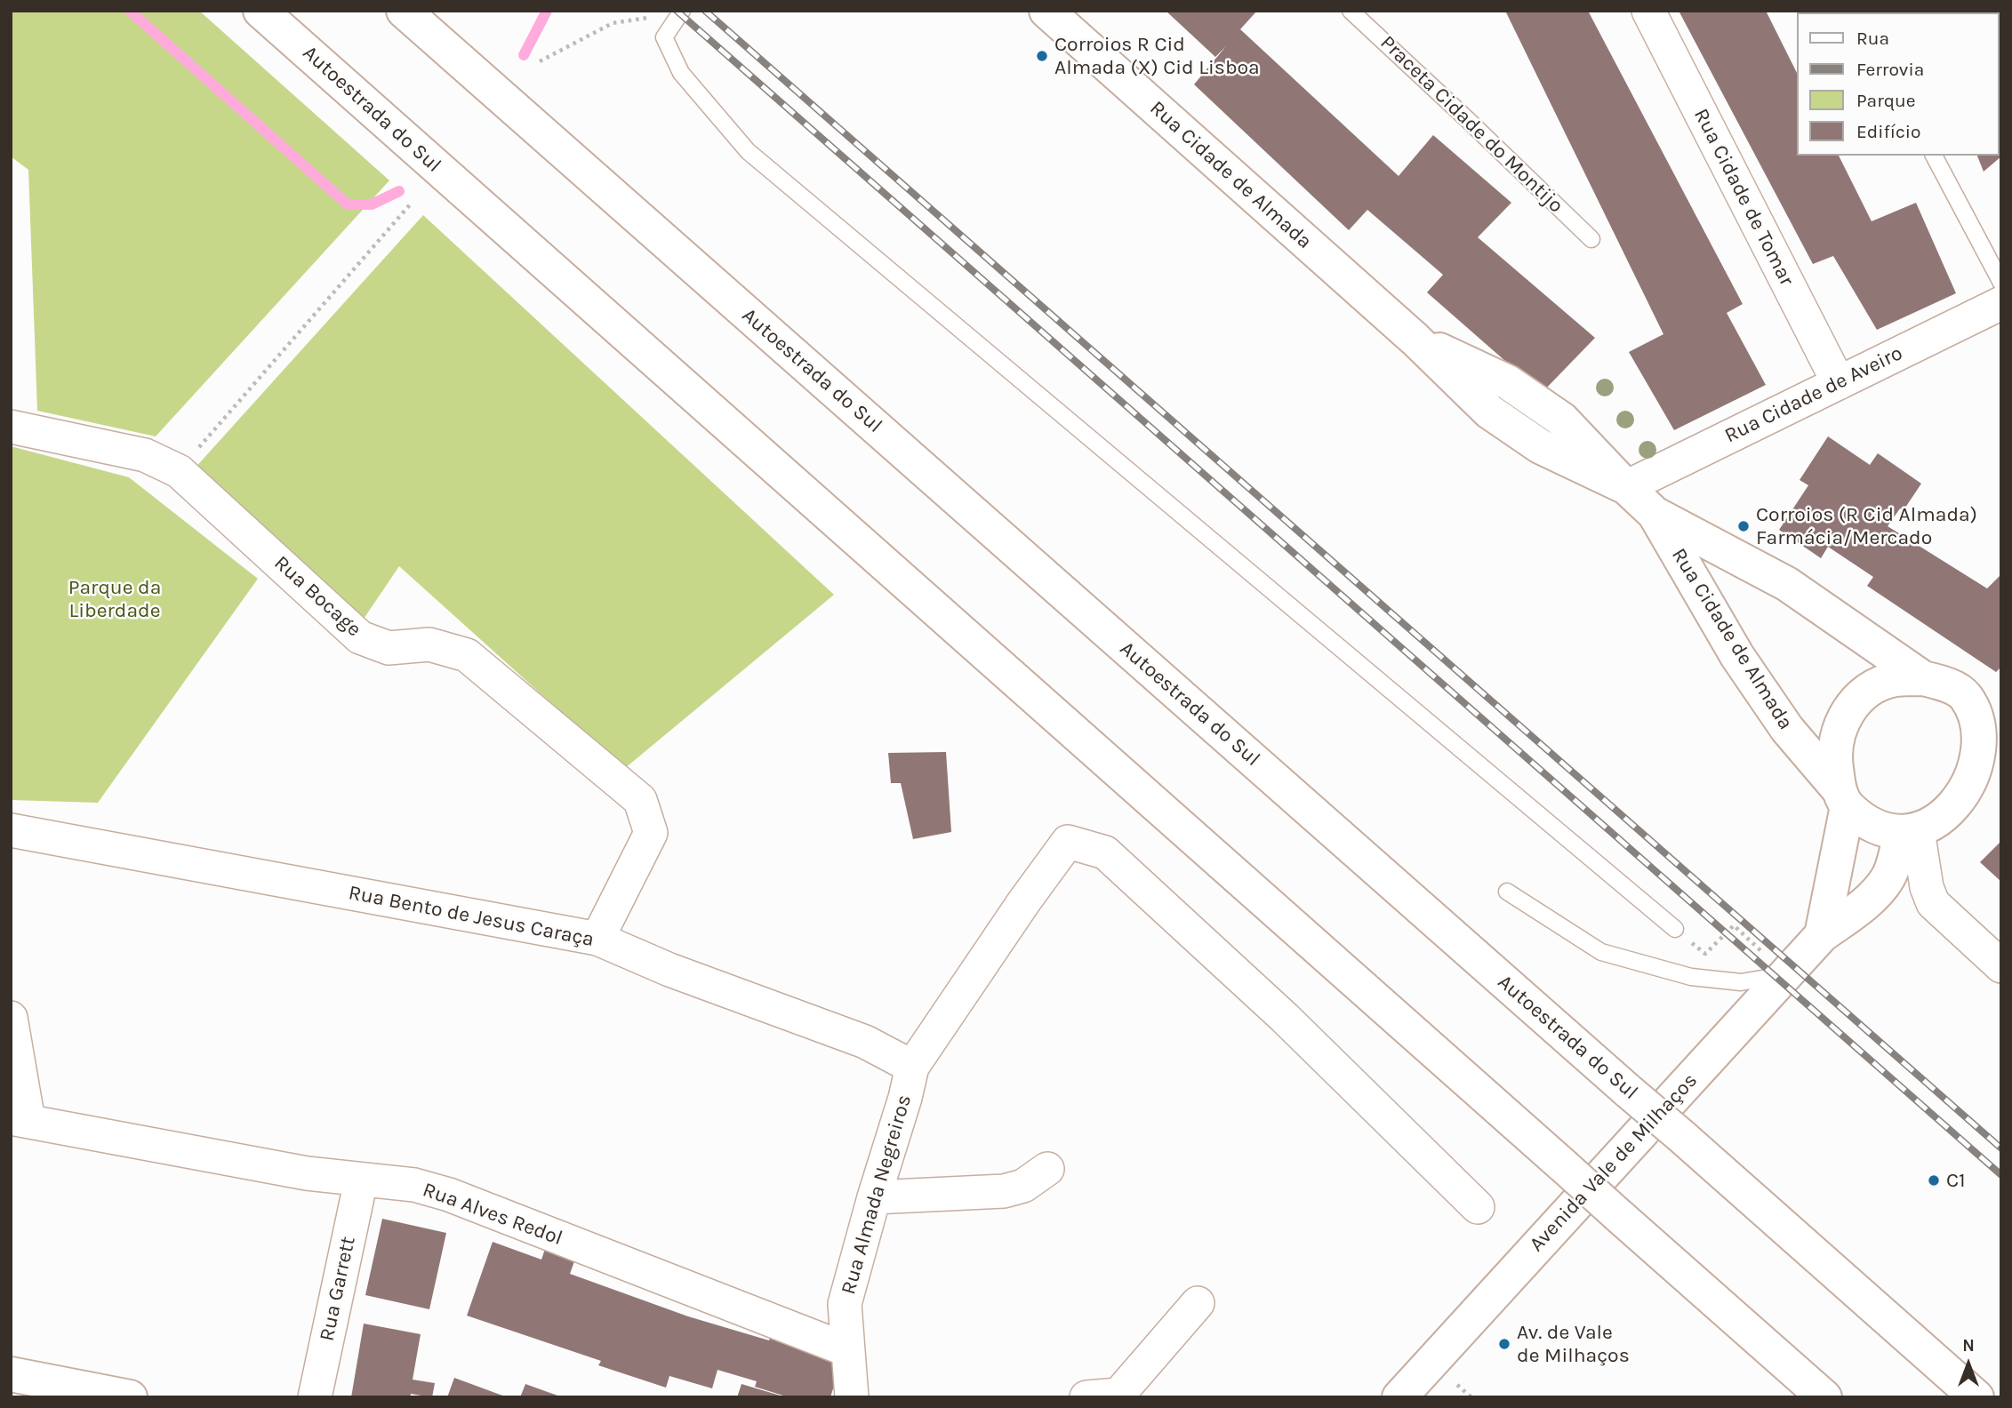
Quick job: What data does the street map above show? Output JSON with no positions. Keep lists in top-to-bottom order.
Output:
{
  "streets": {
    "main road": ["Autoestrada do Sul", "Rua Cidade de Almada", "Avenida Vale de Milhaços"],
    "street": [
      "Rua Cidade de Tomar",
      "Rua Cidade de Aveiro",
      "Rua Bocage",
      "Rua Bento de Jesus Caraça",
      "Rua Almada Negreiros",
      "Rua Alves Redol",
      "Rua Garrett"
    ],
    "lane": ["Praceta Cidade do Montijo"]
  },
  "crossings": [
    ["Rua Cidade de Almada", "Rua Cidade de Aveiro"],
    ["Rua Cidade de Almada", "Avenida Vale de Milhaços"],
    ["Rua Cidade de Tomar", "Rua Cidade de Aveiro"],
    ["Rua Bocage", "Rua Bento de Jesus Caraça"],
    ["Rua Bento de Jesus Caraça", "Rua Almada Negreiros"],
    ["Rua Almada Negreiros", "Rua Alves Redol"],
    ["Rua Alves Redol", "Rua Garrett"]
  ],
  "parks": ["Parque da Liberdade"],
  "places": [
    "Corroios R Cid Almada (X) Cid Lisboa",
    "Corroios (R Cid Almada) Farmácia/Mercado",
    "C1",
    "Av. de Vale de Milhaços"
  ],
  "legend": [
    "Rua",
    "Ferrovia",
    "Parque",
    "Edifício"
  ],
  "north": "top"
}
